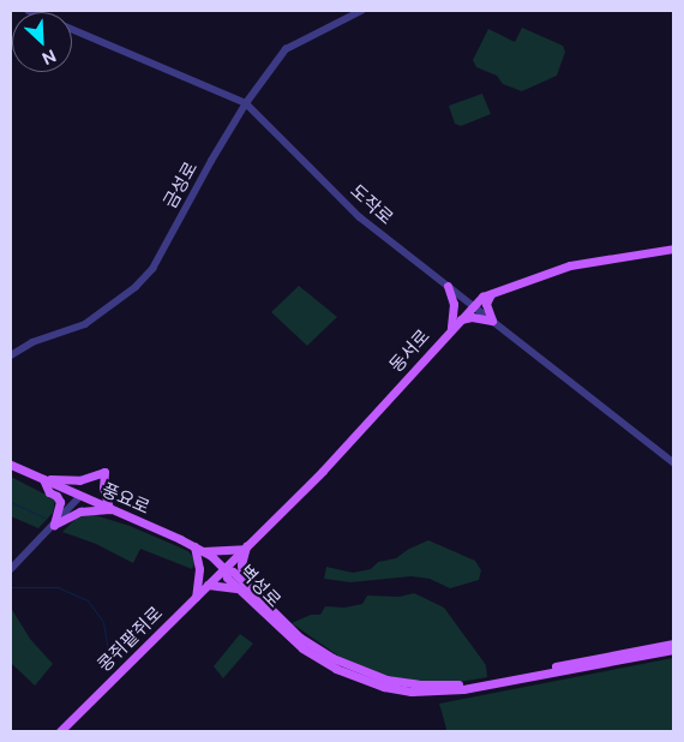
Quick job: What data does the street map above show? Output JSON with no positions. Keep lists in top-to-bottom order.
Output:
{
  "streets": {
    "main road": [
      "동서로",
      "풍요로",
      "벽성로",
      "콩쥐팥쥐로"
    ],
    "street": ["금성로", "도작로"]
  },
  "crossings": [
    ["금성로", "도작로"],
    ["도작로", "동서로"],
    ["동서로", "풍요로"],
    ["동서로", "벽성로"],
    ["동서로", "콩쥐팥쥐로"],
    ["풍요로", "벽성로"],
    ["풍요로", "콩쥐팥쥐로"],
    ["벽성로", "콩쥐팥쥐로"]
  ],
  "north": "bottom right"
}
